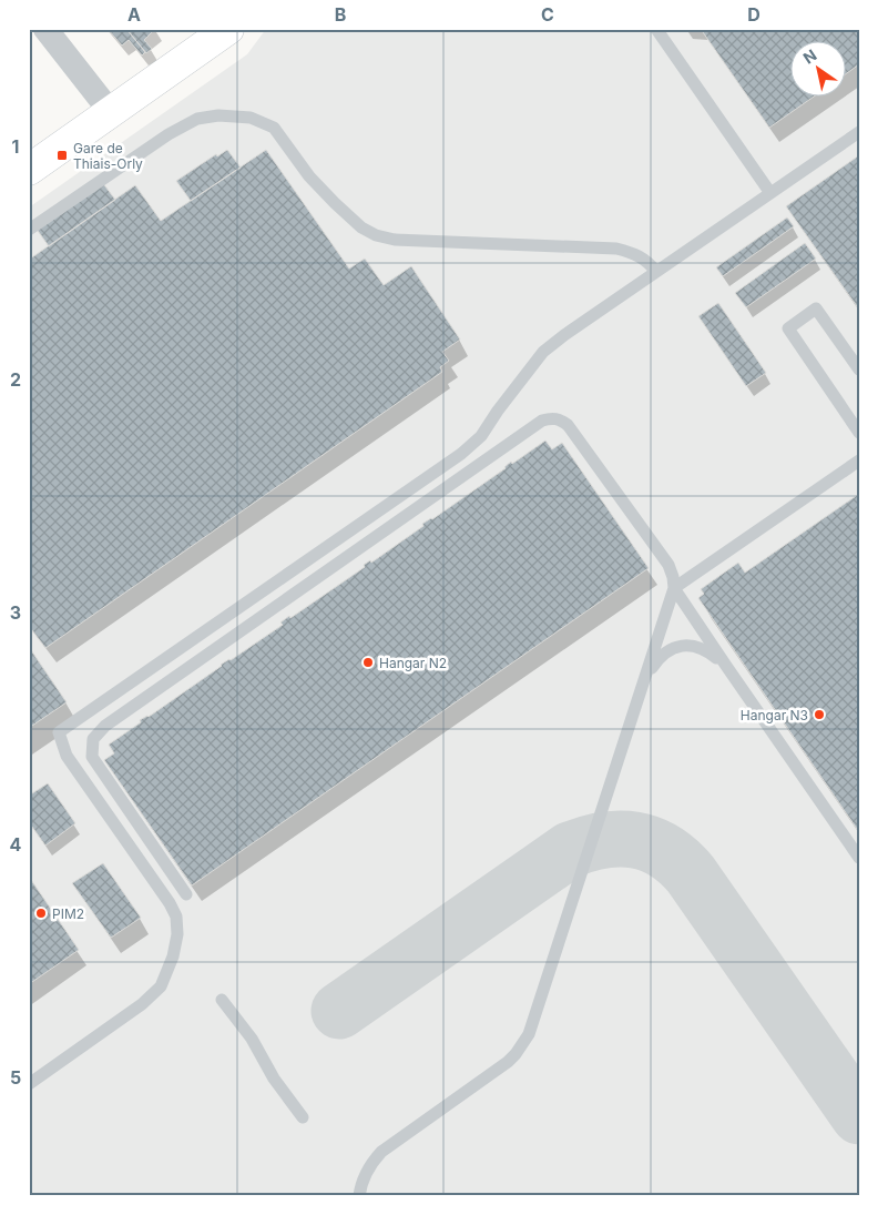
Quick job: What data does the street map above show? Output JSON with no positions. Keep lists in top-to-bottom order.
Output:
{
  "places": {
    "transit": ["Gare de Thiais-Orly"],
    "other": ["Hangar N2", "Hangar N3", "PIM2"]
  },
  "north": "top left",
  "grid": {
    "columns": [
      "A",
      "B",
      "C",
      "D"
    ],
    "rows": [
      "1",
      "2",
      "3",
      "4",
      "5"
    ]
  }
}
